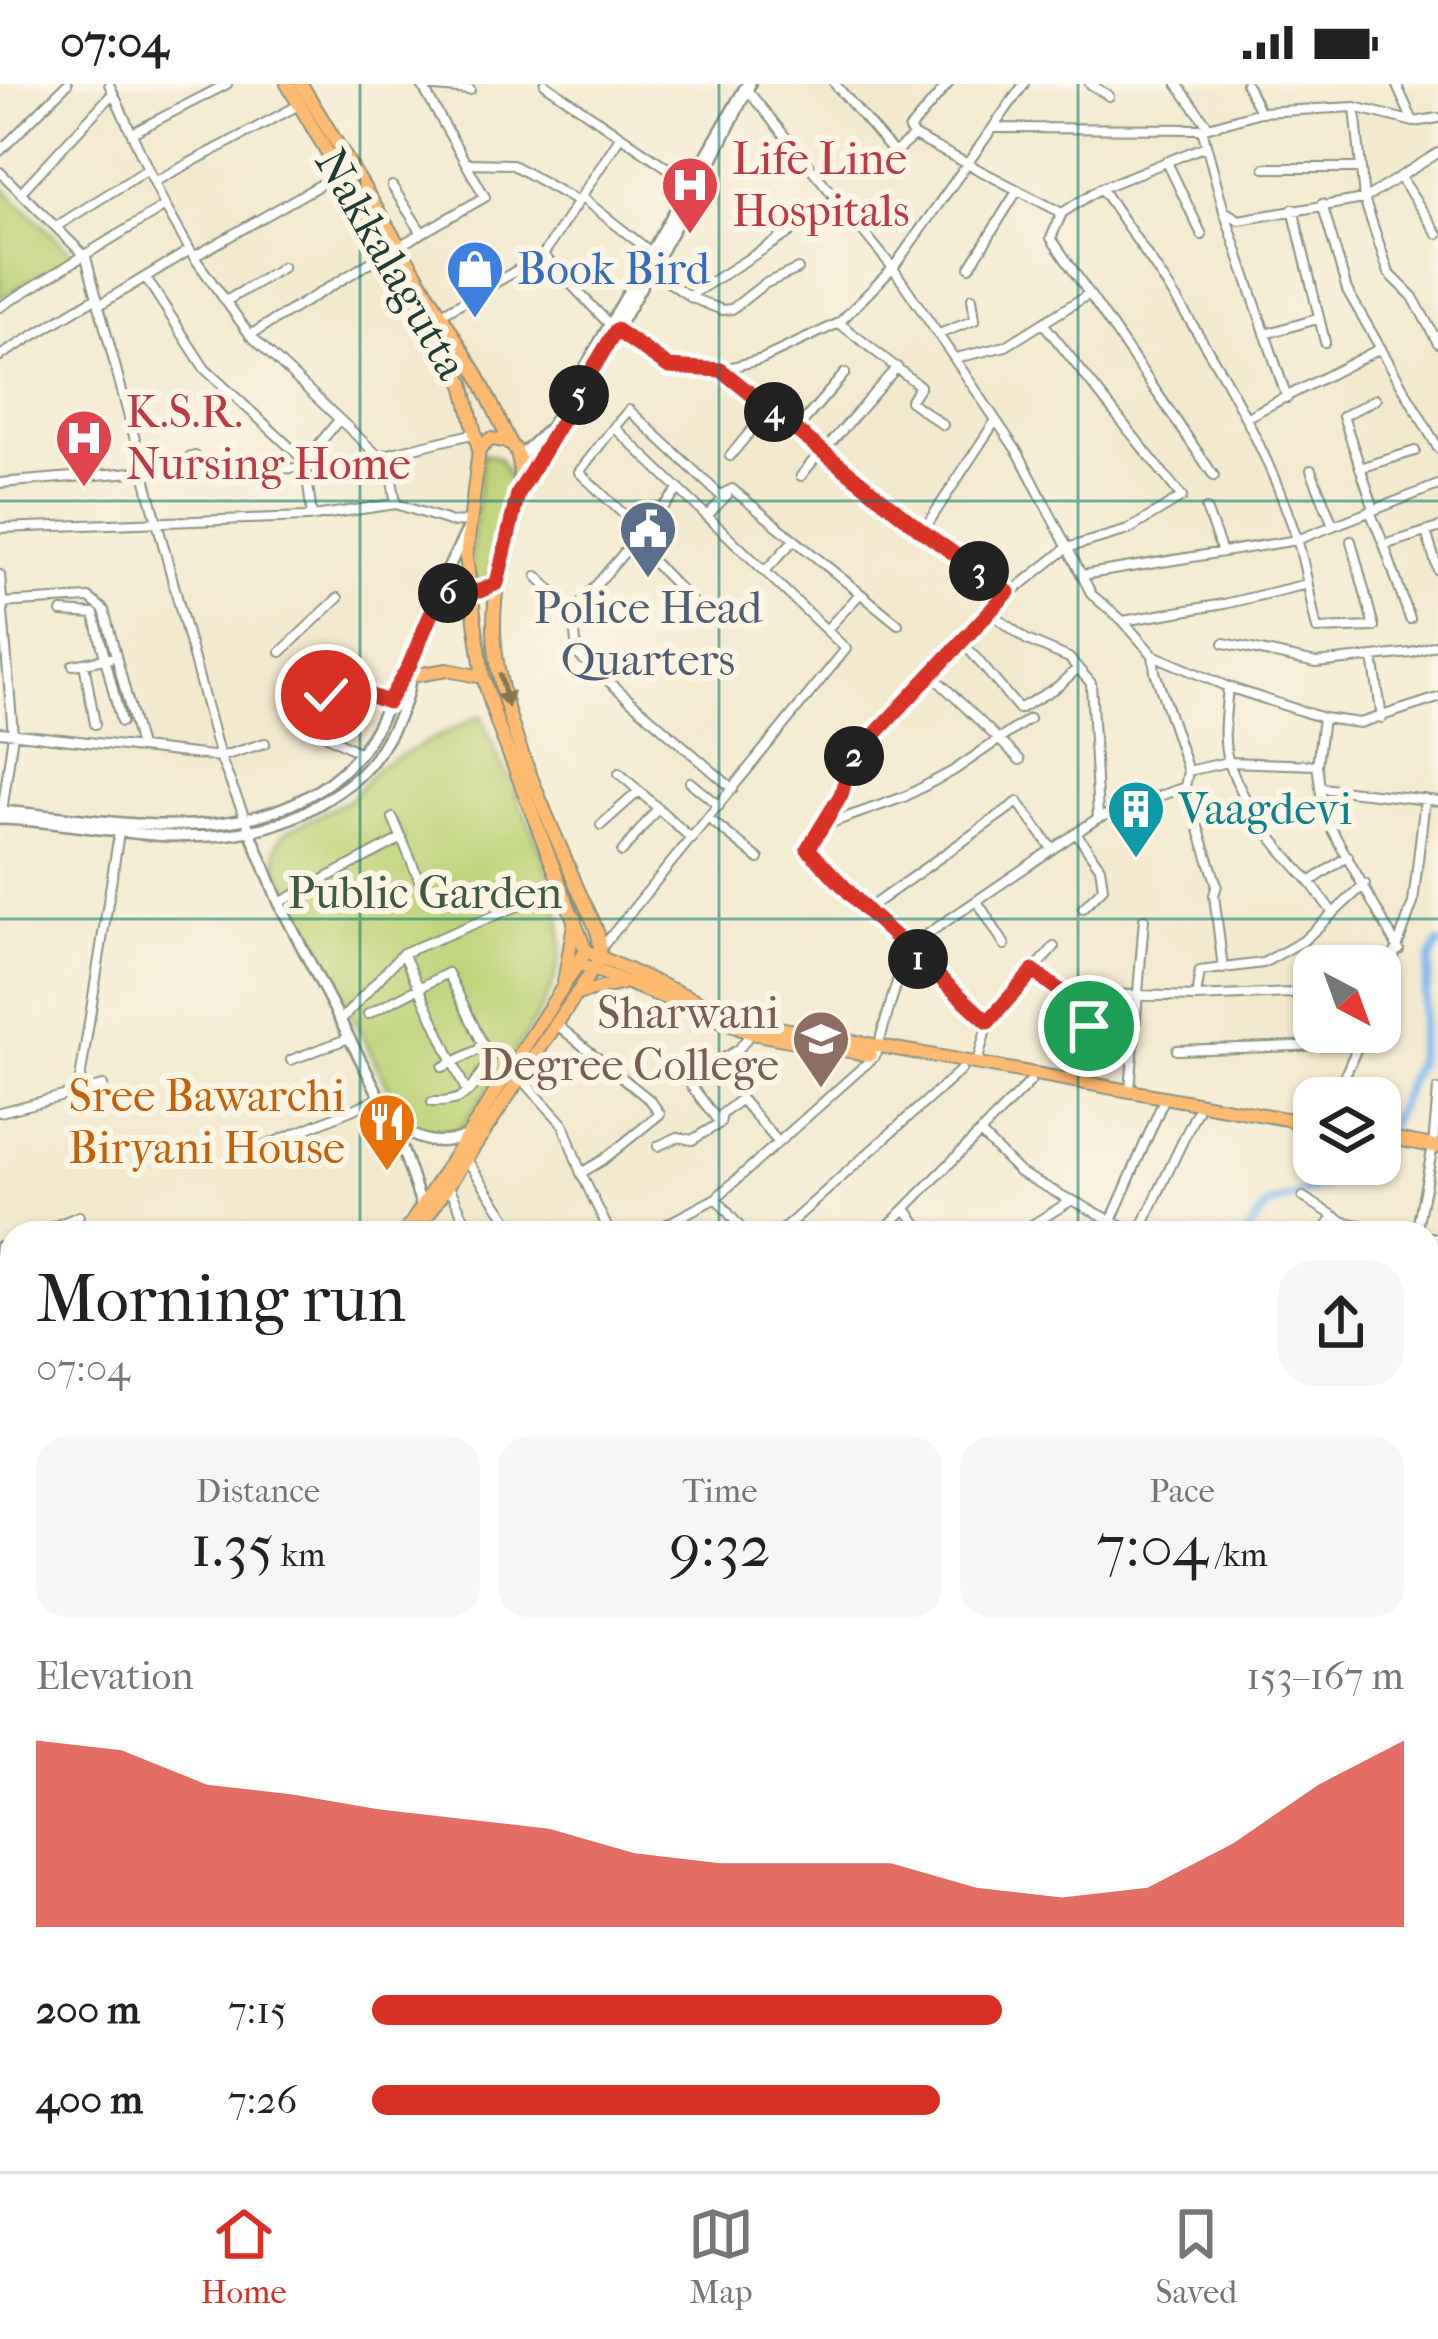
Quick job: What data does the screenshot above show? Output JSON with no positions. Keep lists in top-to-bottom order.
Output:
{
  "streets": {
    "main road": ["Nakkalagutta"]
  },
  "parks": ["Public Garden"],
  "places": {
    "hospital": ["Life Line Hospitals", "K.S.R. Nursing Home"],
    "shop": ["Book Bird"],
    "public building": ["Police Head Quarters"],
    "building": ["Vaagdevi"],
    "school or university": ["Sharwani Degree College"],
    "restaurant": ["Sree Bawarchi Biryani House"]
  },
  "north": "bottom right",
  "page": {
    "status": "07:04",
    "pins": [
      "5",
      "4",
      "3",
      "6",
      "2",
      "1"
    ],
    "heading": ["Morning run", "07:04"],
    "stats": [
      ["Distance", "1.35 km"],
      ["Time", "9:32"],
      ["Pace", "7:04 /km"]
    ],
    "chart": ["Elevation", "153–167 m"],
    "list": [
      {
        "name": "200 m",
        "note": "7:15"
      },
      {
        "name": "400 m",
        "note": "7:26"
      }
    ],
    "tabs": ["Home", "Map", "Saved"]
  }
}
